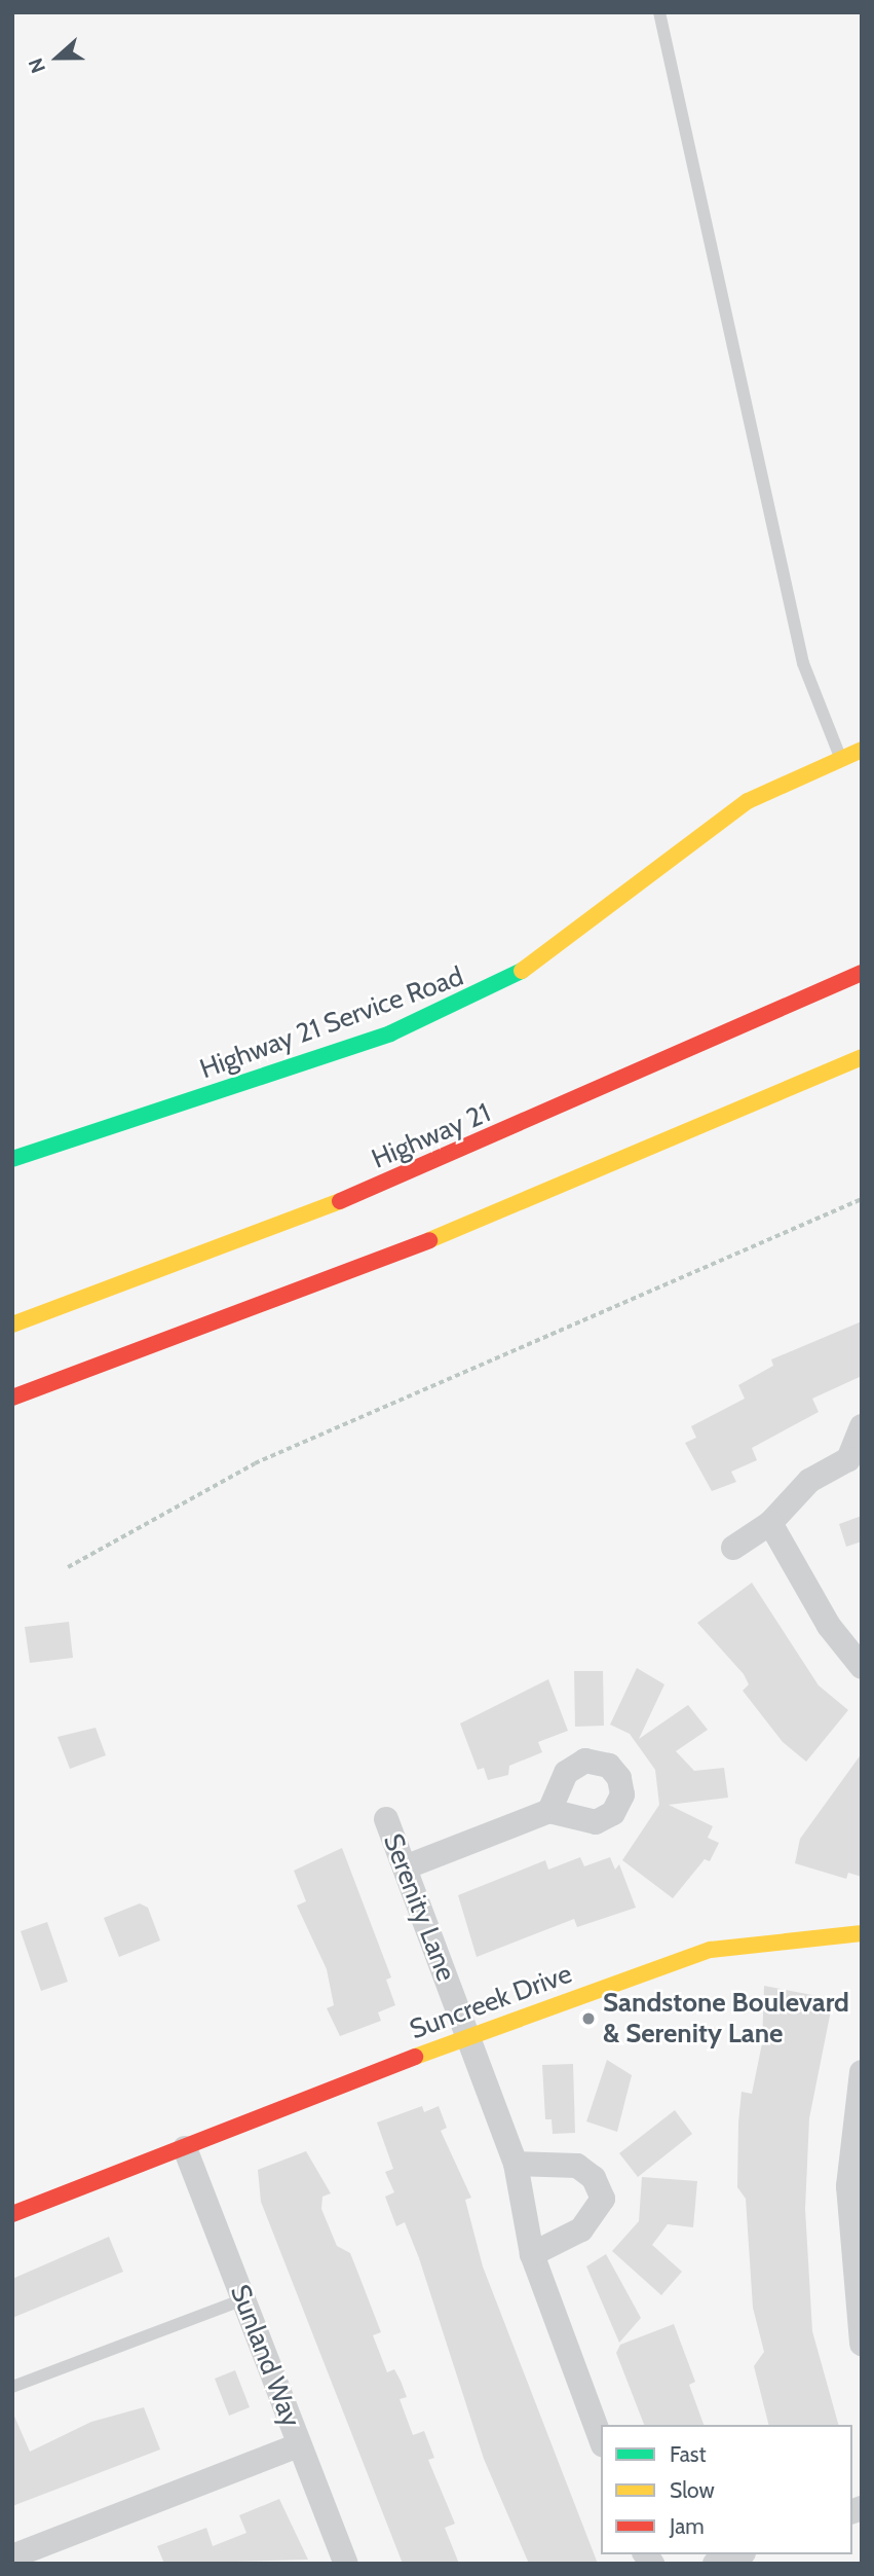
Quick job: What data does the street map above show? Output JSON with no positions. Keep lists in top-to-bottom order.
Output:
{
  "streets": {
    "street": [
      "Highway 21 Service Road",
      "Highway 21",
      "Serenity Lane",
      "Suncreek Drive",
      "Sunland Way"
    ]
  },
  "crossings": [
    ["Serenity Lane", "Suncreek Drive"],
    ["Suncreek Drive", "Sunland Way"]
  ],
  "places": ["Sandstone Boulevard & Serenity Lane"],
  "legend": ["Fast", "Slow", "Jam"],
  "north": "left"
}
